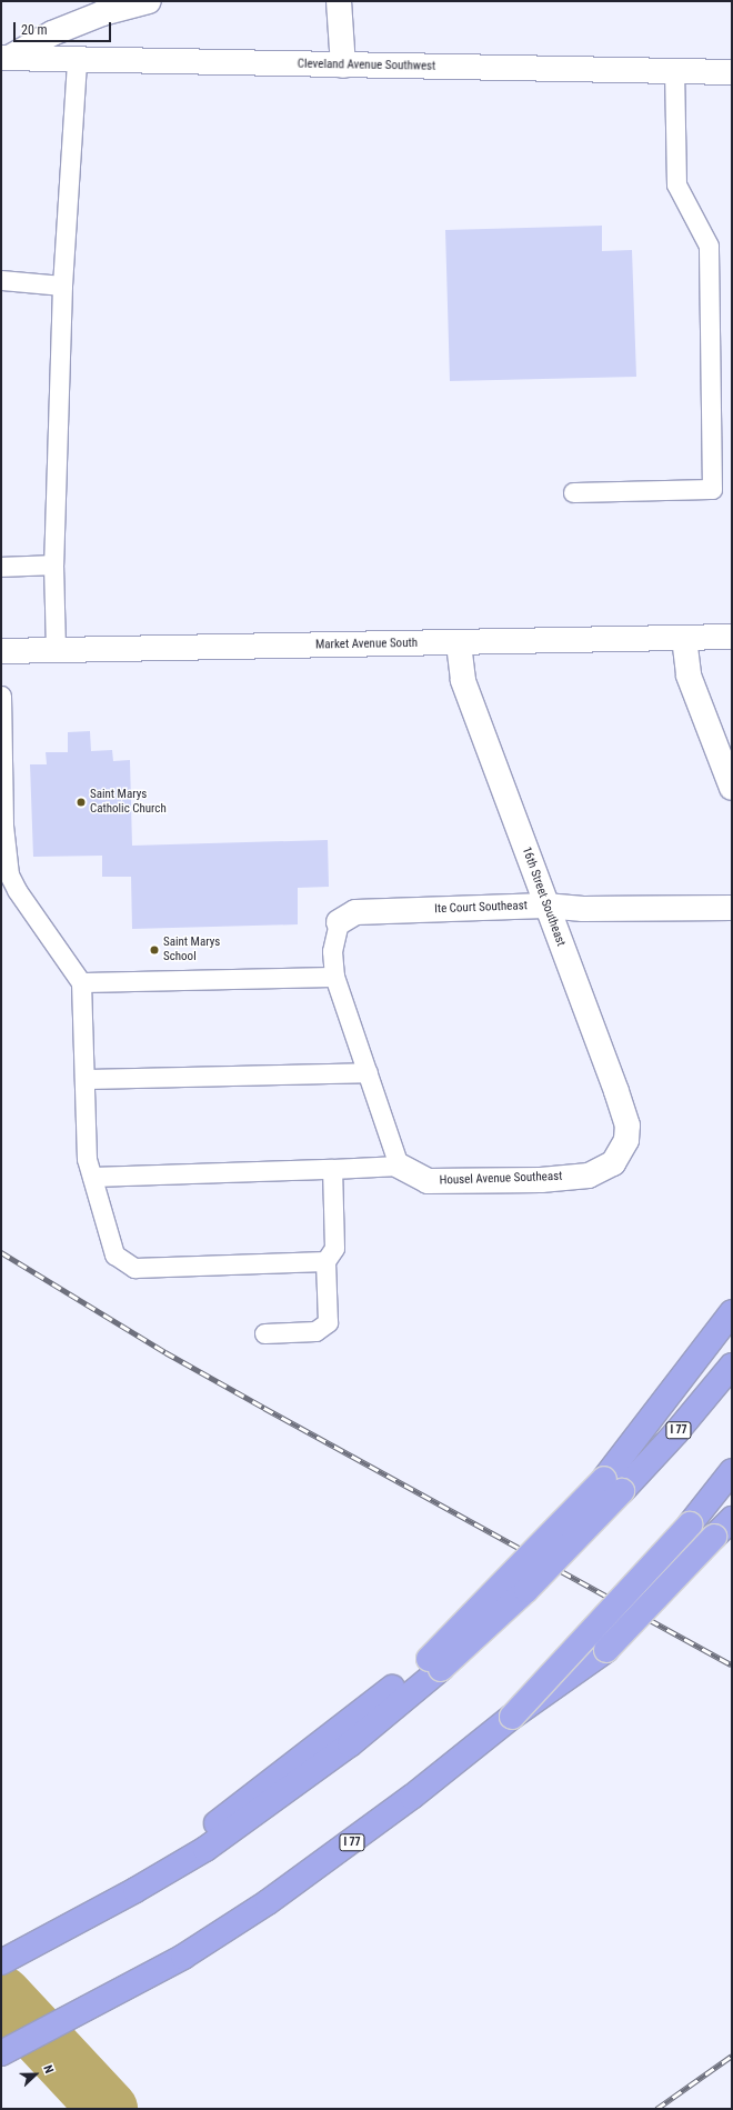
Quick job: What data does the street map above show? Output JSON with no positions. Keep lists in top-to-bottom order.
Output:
{
  "streets": {
    "highway": ["I 77"],
    "street": [
      "Cleveland Avenue Southwest",
      "Market Avenue South",
      "16th Street Southeast",
      "Ite Court Southeast",
      "Housel Avenue Southeast"
    ]
  },
  "crossings": [
    ["Market Avenue South", "16th Street Southeast"],
    ["16th Street Southeast", "Ite Court Southeast"],
    ["16th Street Southeast", "Housel Avenue Southeast"]
  ],
  "places": ["Saint Marys Catholic Church", "Saint Marys School"],
  "scale_bar": "20 m",
  "north": "right"
}
